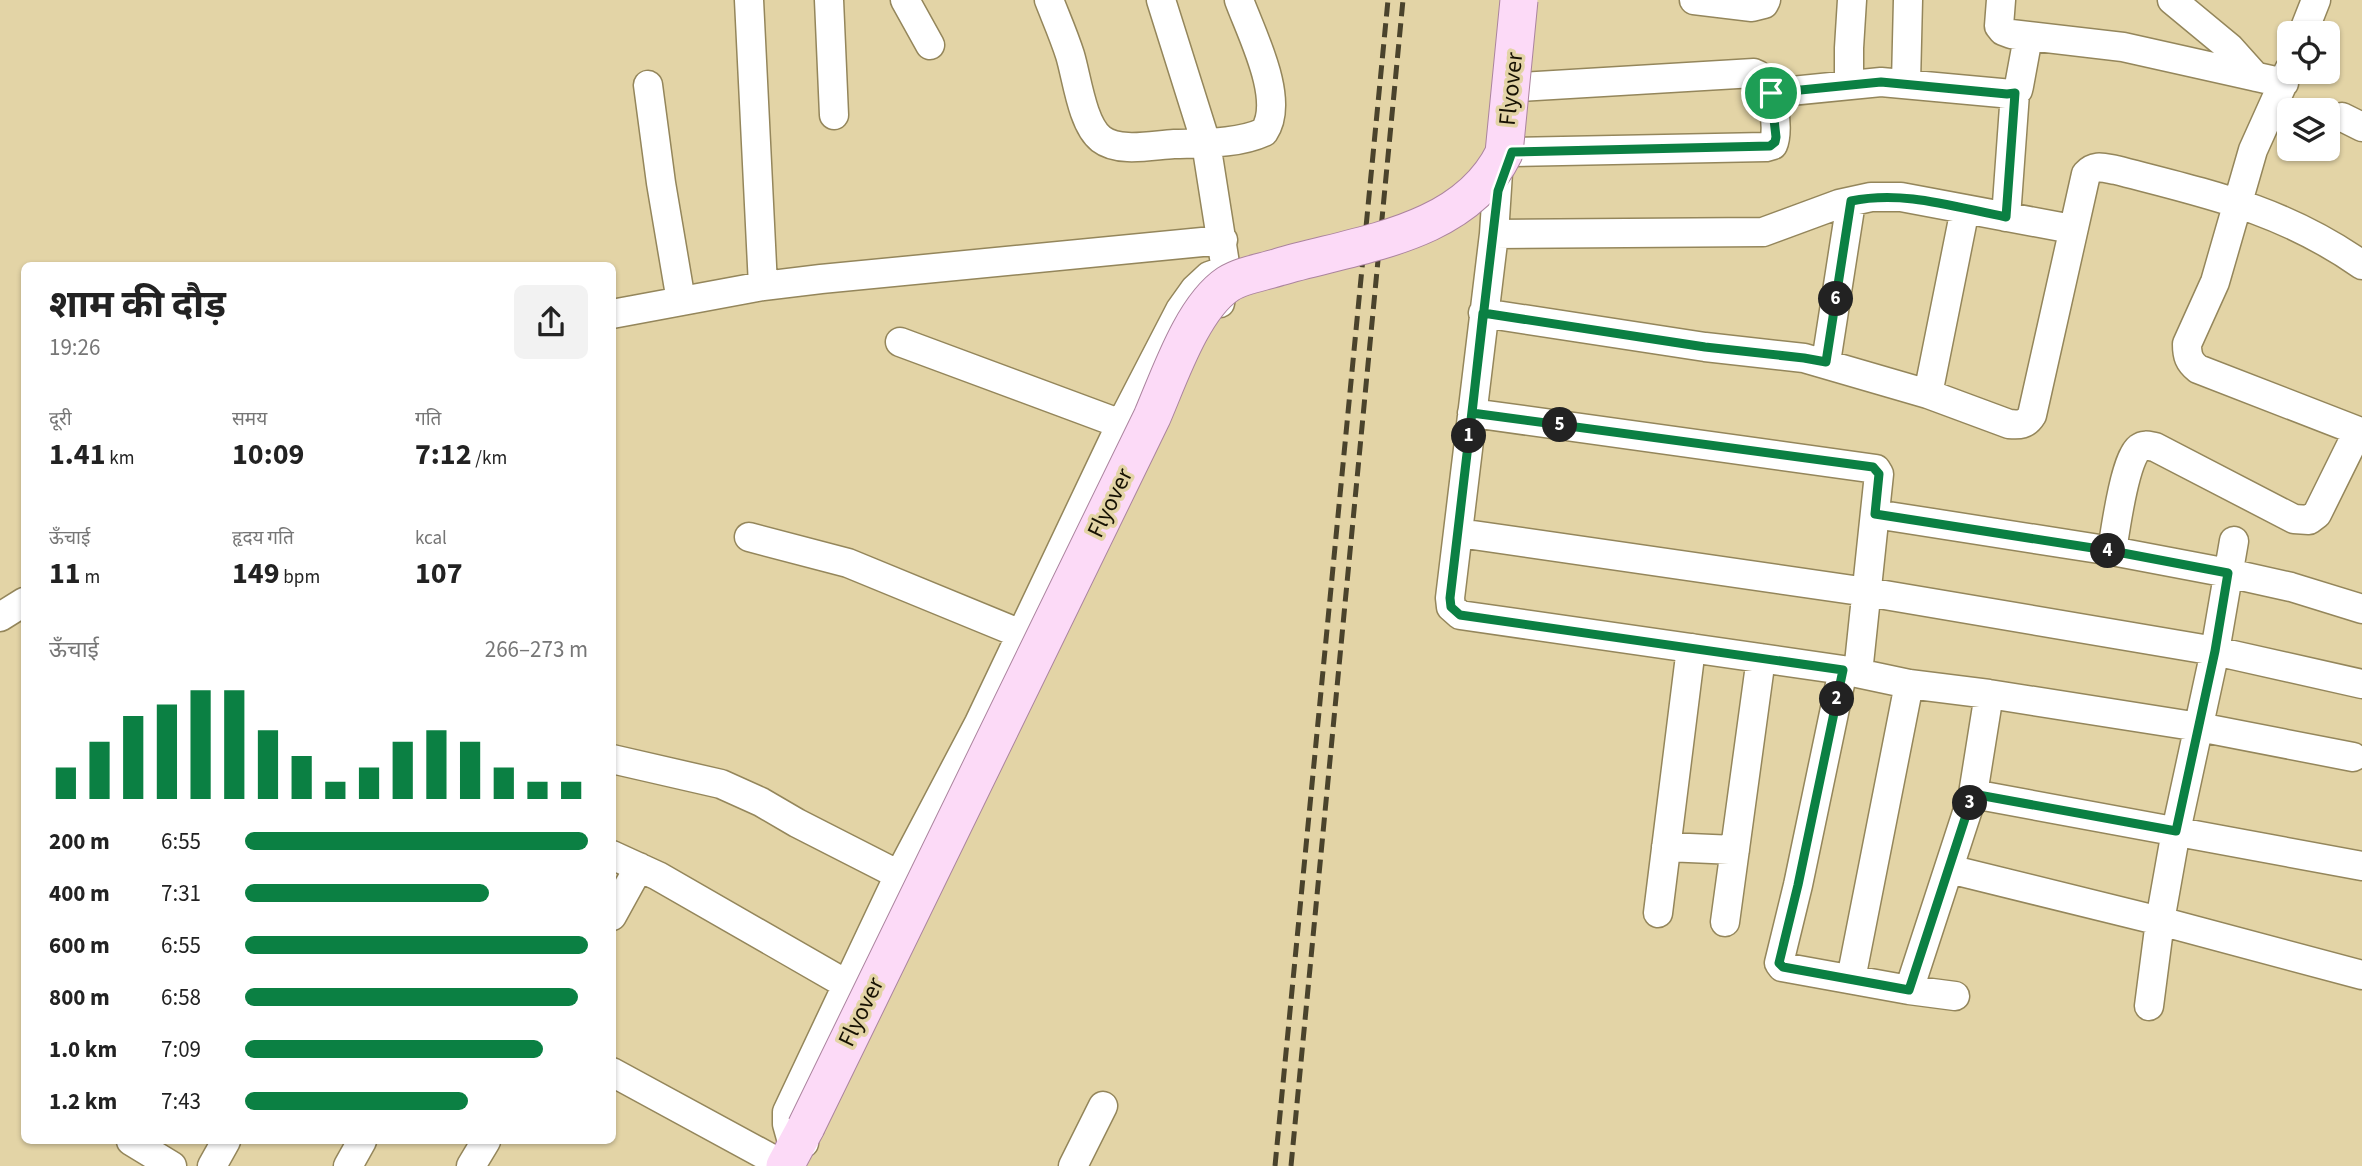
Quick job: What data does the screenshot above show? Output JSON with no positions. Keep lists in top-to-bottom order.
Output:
{
  "streets": {
    "main road": ["Flyover"]
  },
  "page": {
    "heading": ["शाम की दौड़", "19:26"],
    "pins": [
      "6",
      "5",
      "1",
      "4",
      "2",
      "3"
    ],
    "stats": [
      ["दूरी", "1.41 km"],
      ["समय", "10:09"],
      ["गति", "7:12 /km"],
      ["ऊँचाई", "11 m"],
      ["हृदय गति", "149 bpm"],
      ["kcal", "107"]
    ],
    "chart": ["ऊँचाई", "266–273 m"],
    "list": [
      {
        "name": "200 m",
        "note": "6:55"
      },
      {
        "name": "400 m",
        "note": "7:31"
      },
      {
        "name": "600 m",
        "note": "6:55"
      },
      {
        "name": "800 m",
        "note": "6:58"
      },
      {
        "name": "1.0 km",
        "note": "7:09"
      },
      {
        "name": "1.2 km",
        "note": "7:43"
      }
    ]
  }
}
